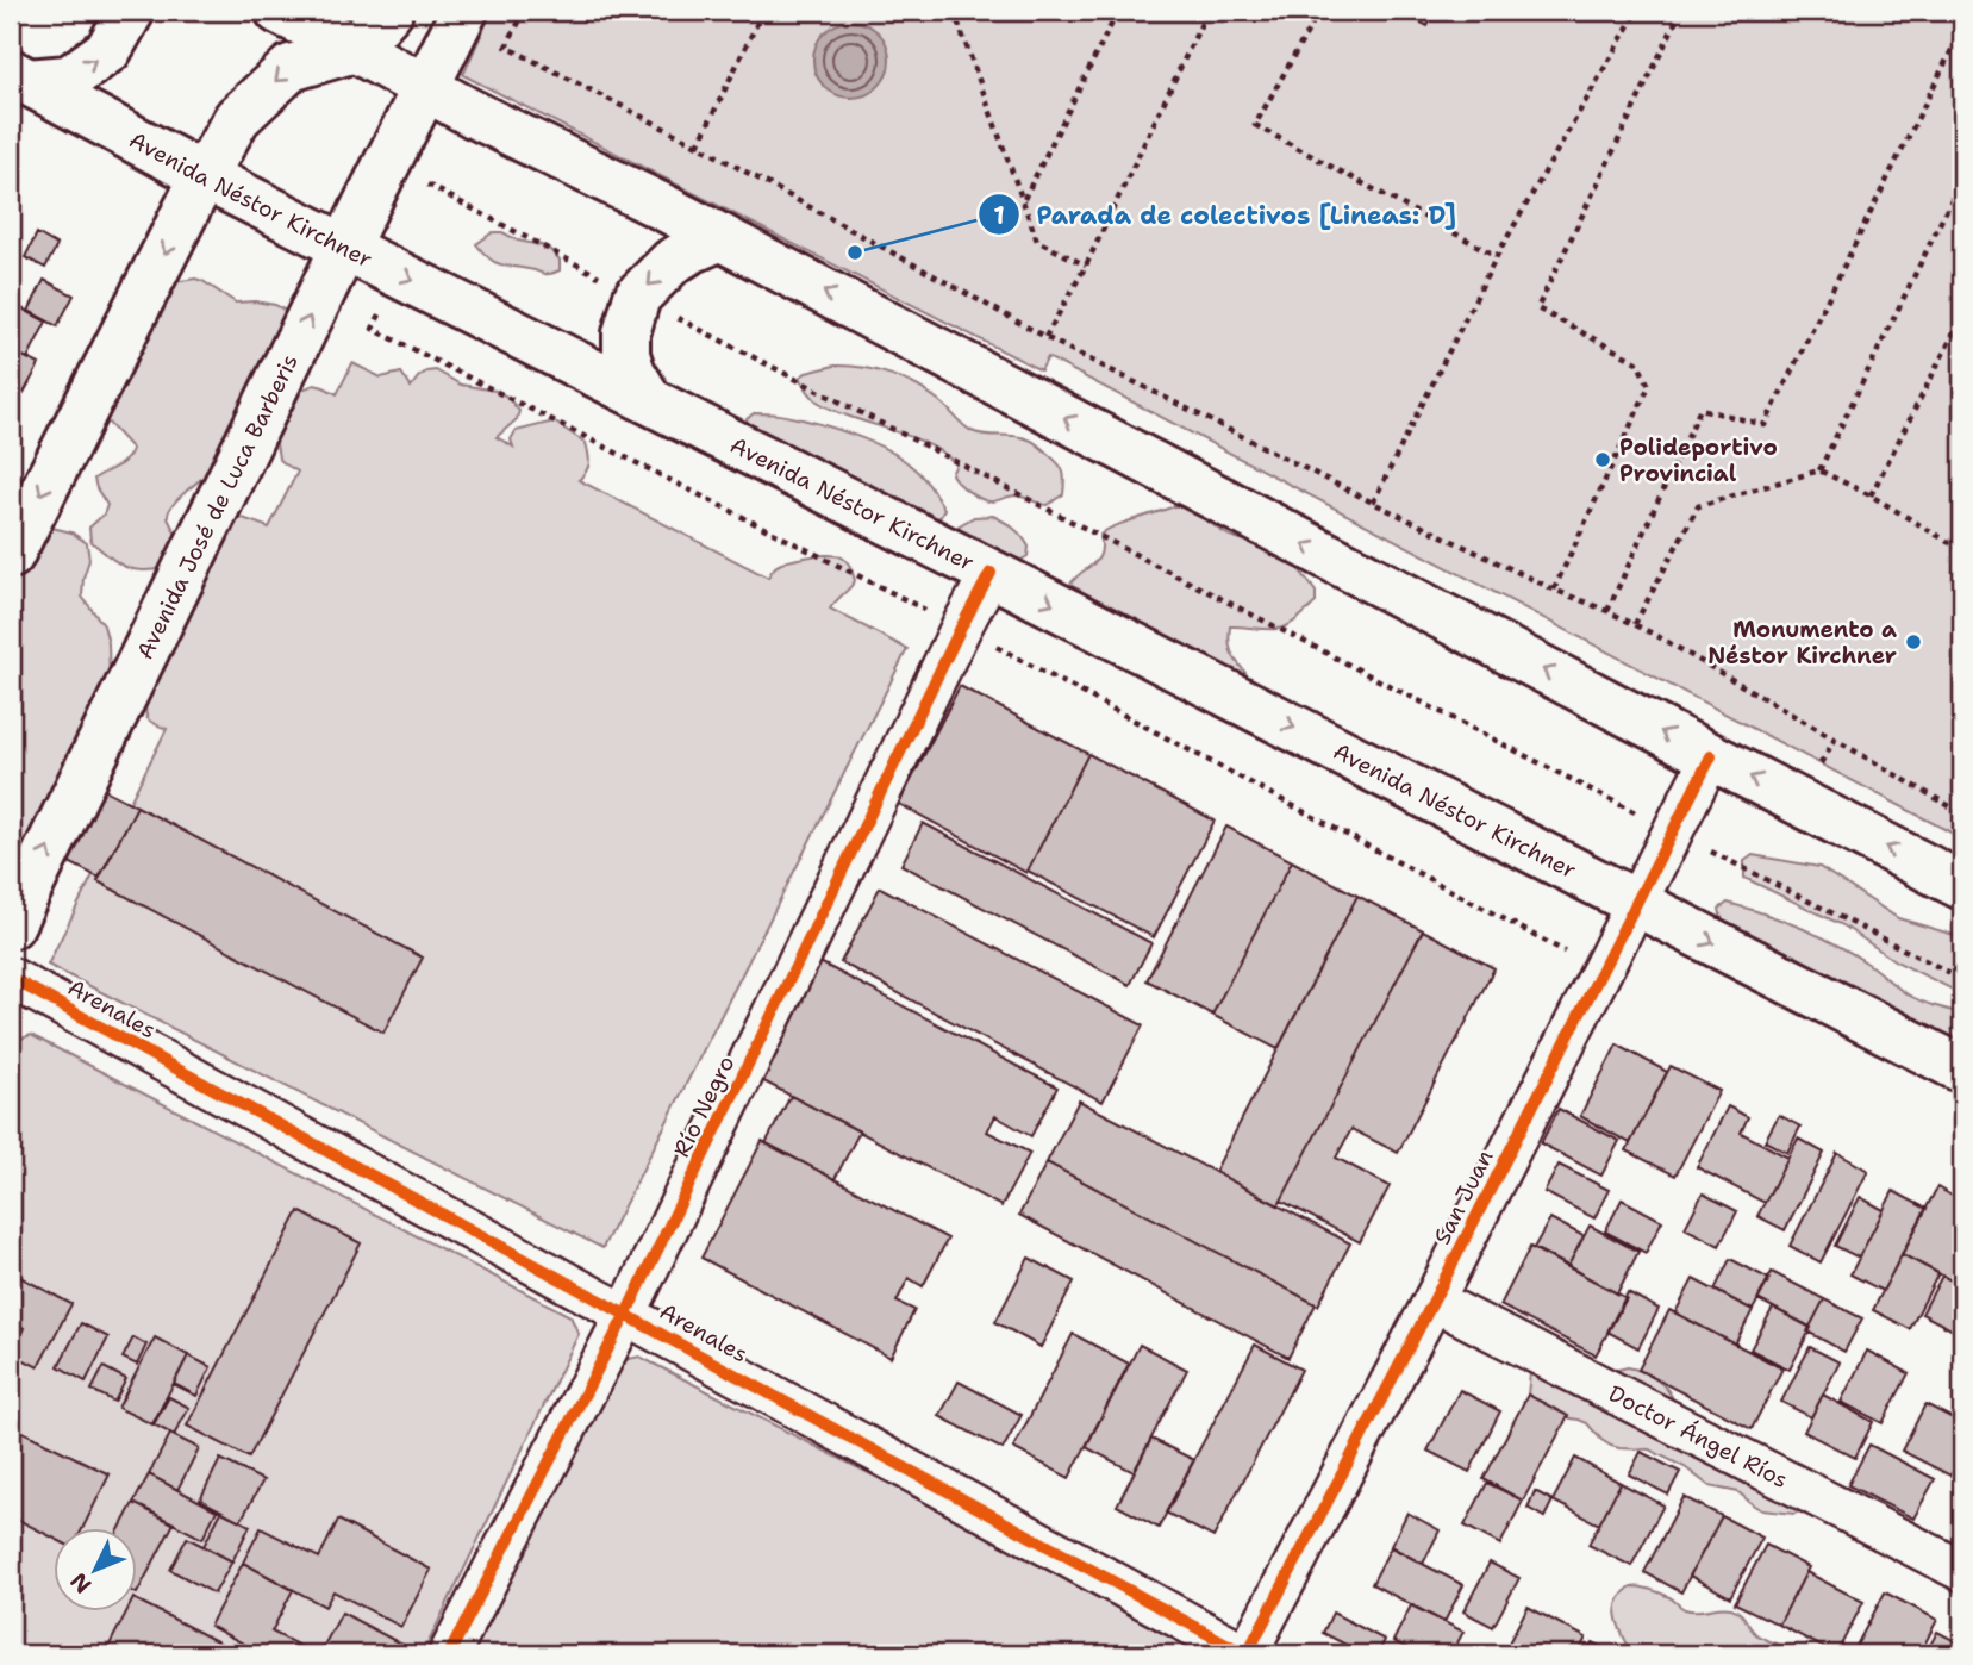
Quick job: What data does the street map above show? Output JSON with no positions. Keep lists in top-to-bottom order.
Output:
{
  "streets": {
    "main road": ["Avenida Néstor Kirchner", "Avenida José de Luca Barberis"],
    "street": [
      "Arenales",
      "Río Negro",
      "San Juan",
      "Doctor Ángel Ríos"
    ]
  },
  "crossings": [
    ["Avenida Néstor Kirchner", "Avenida José de Luca Barberis"],
    ["Avenida Néstor Kirchner", "Río Negro"],
    ["Avenida Néstor Kirchner", "San Juan"],
    ["Arenales", "Río Negro"],
    ["Arenales", "San Juan"],
    ["San Juan", "Doctor Ángel Ríos"]
  ],
  "places": ["Parada de colectivos [Lineas: D]", "Polideportivo Provincial", "Monumento a Néstor Kirchner"],
  "north": "bottom left"
}
